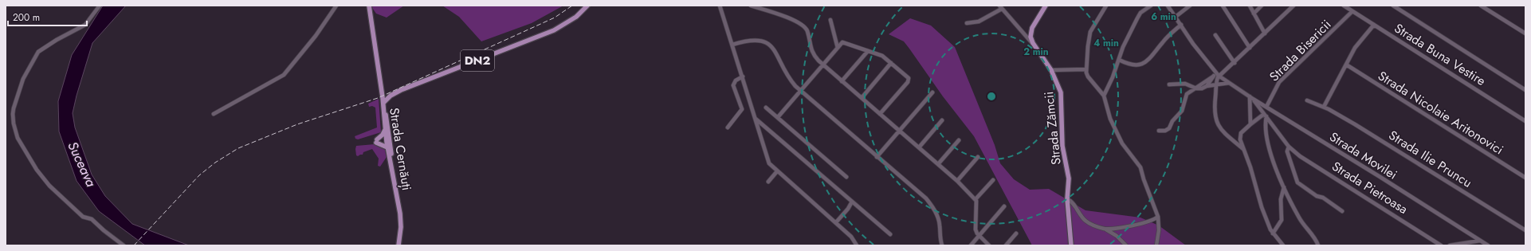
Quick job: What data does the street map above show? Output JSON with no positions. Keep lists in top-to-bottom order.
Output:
{
  "streets": {
    "main road": ["DN2", "Strada Zămcii", "Strada Cernăuți"],
    "street": [
      "Strada Bisericii",
      "Strada Buna Vestire",
      "Strada Nicolaie Aritonovici",
      "Strada Movilei",
      "Strada Ilie Pruncu",
      "Strada Pietroasa"
    ]
  },
  "crossings": [
    ["Strada Bisericii", "Strada Buna Vestire"],
    ["Strada Bisericii", "Strada Movilei"],
    ["DN2", "Strada Cernăuți"],
    ["Strada Movilei", "Strada Pietroasa"]
  ],
  "water": ["Suceava"],
  "scale_bar": "200 m",
  "rings": ["6 min", "4 min", "2 min"]
}
